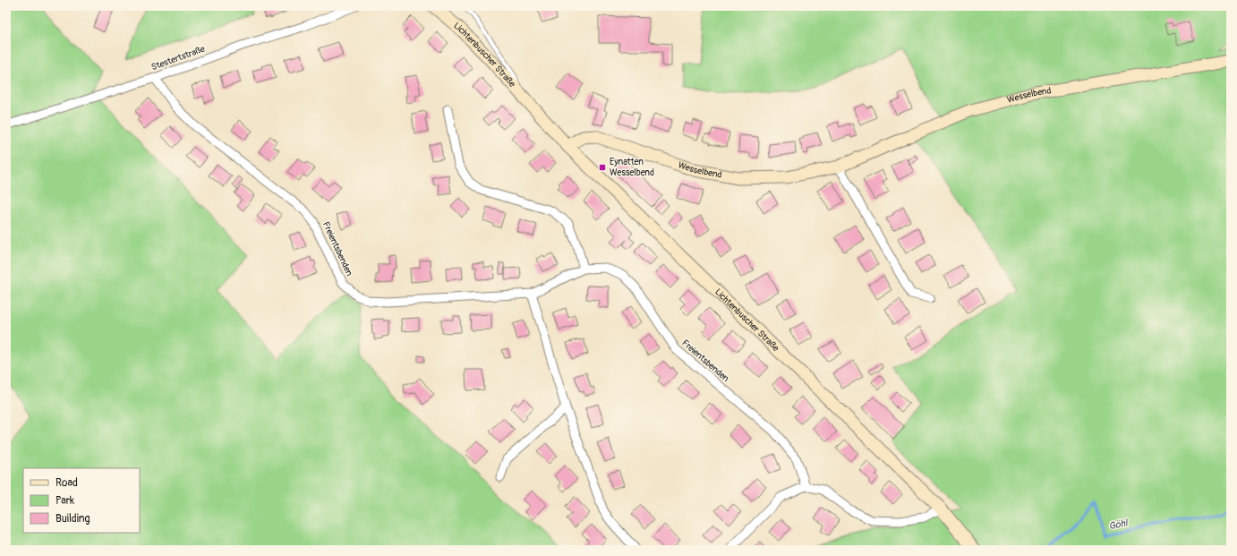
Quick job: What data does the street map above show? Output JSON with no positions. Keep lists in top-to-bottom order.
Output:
{
  "streets": {
    "street": [
      "Lichtenbuscher Straße",
      "Stestertstraße",
      "Wesselbend",
      "Freientsbenden"
    ]
  },
  "crossings": [
    ["Lichtenbuscher Straße", "Wesselbend"],
    ["Stestertstraße", "Freientsbenden"]
  ],
  "water": ["Göhl"],
  "places": {
    "transit": ["Eynatten Wesselbend"]
  },
  "legend": ["Road", "Park", "Building"]
}
